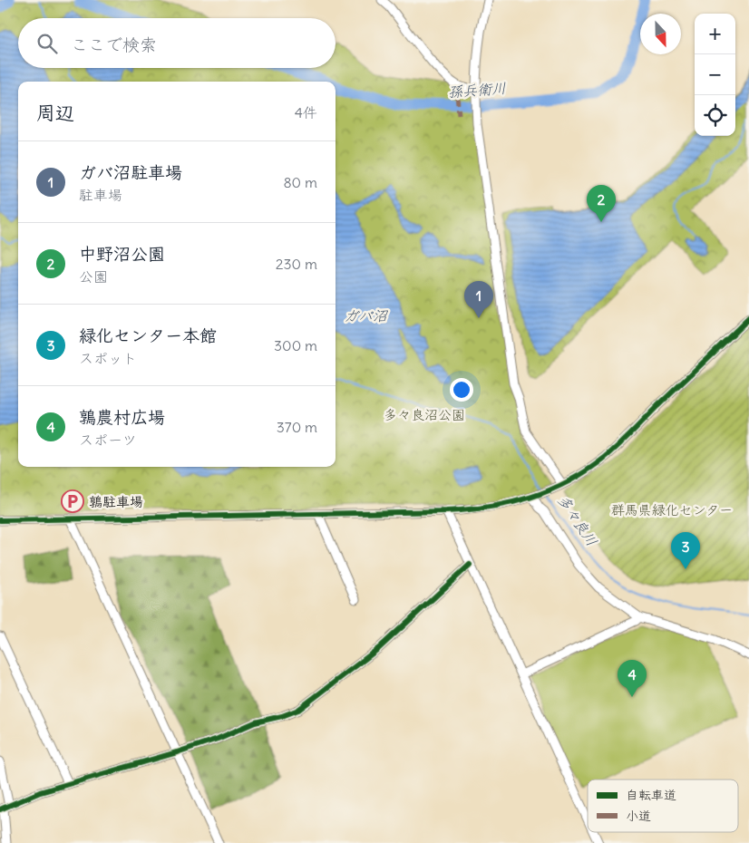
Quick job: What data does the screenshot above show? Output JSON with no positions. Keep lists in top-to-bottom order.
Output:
{
  "water": ["孫兵衛川", "ガバ沼", "多々良川"],
  "parks": ["多々良沼公園", "群馬県緑化センター"],
  "places": {
    "parking": ["鶉駐車場"]
  },
  "legend": ["自転車道", "小道"],
  "north": "bottom",
  "page": {
    "map_buttons": ["+", "−"],
    "search": "ここで検索",
    "heading": ["周辺", "4件"],
    "list": [
      {
        "mark": "1",
        "name": "ガバ沼駐車場",
        "note": "駐車場",
        "value": "80 m"
      },
      {
        "mark": "2",
        "name": "中野沼公園",
        "note": "公園",
        "value": "230 m"
      },
      {
        "mark": "3",
        "name": "緑化センター本館",
        "note": "スポット",
        "value": "300 m"
      },
      {
        "mark": "4",
        "name": "鶉農村広場",
        "note": "スポーツ",
        "value": "370 m"
      }
    ],
    "pins": [
      "2",
      "1",
      "3",
      "4"
    ]
  }
}
